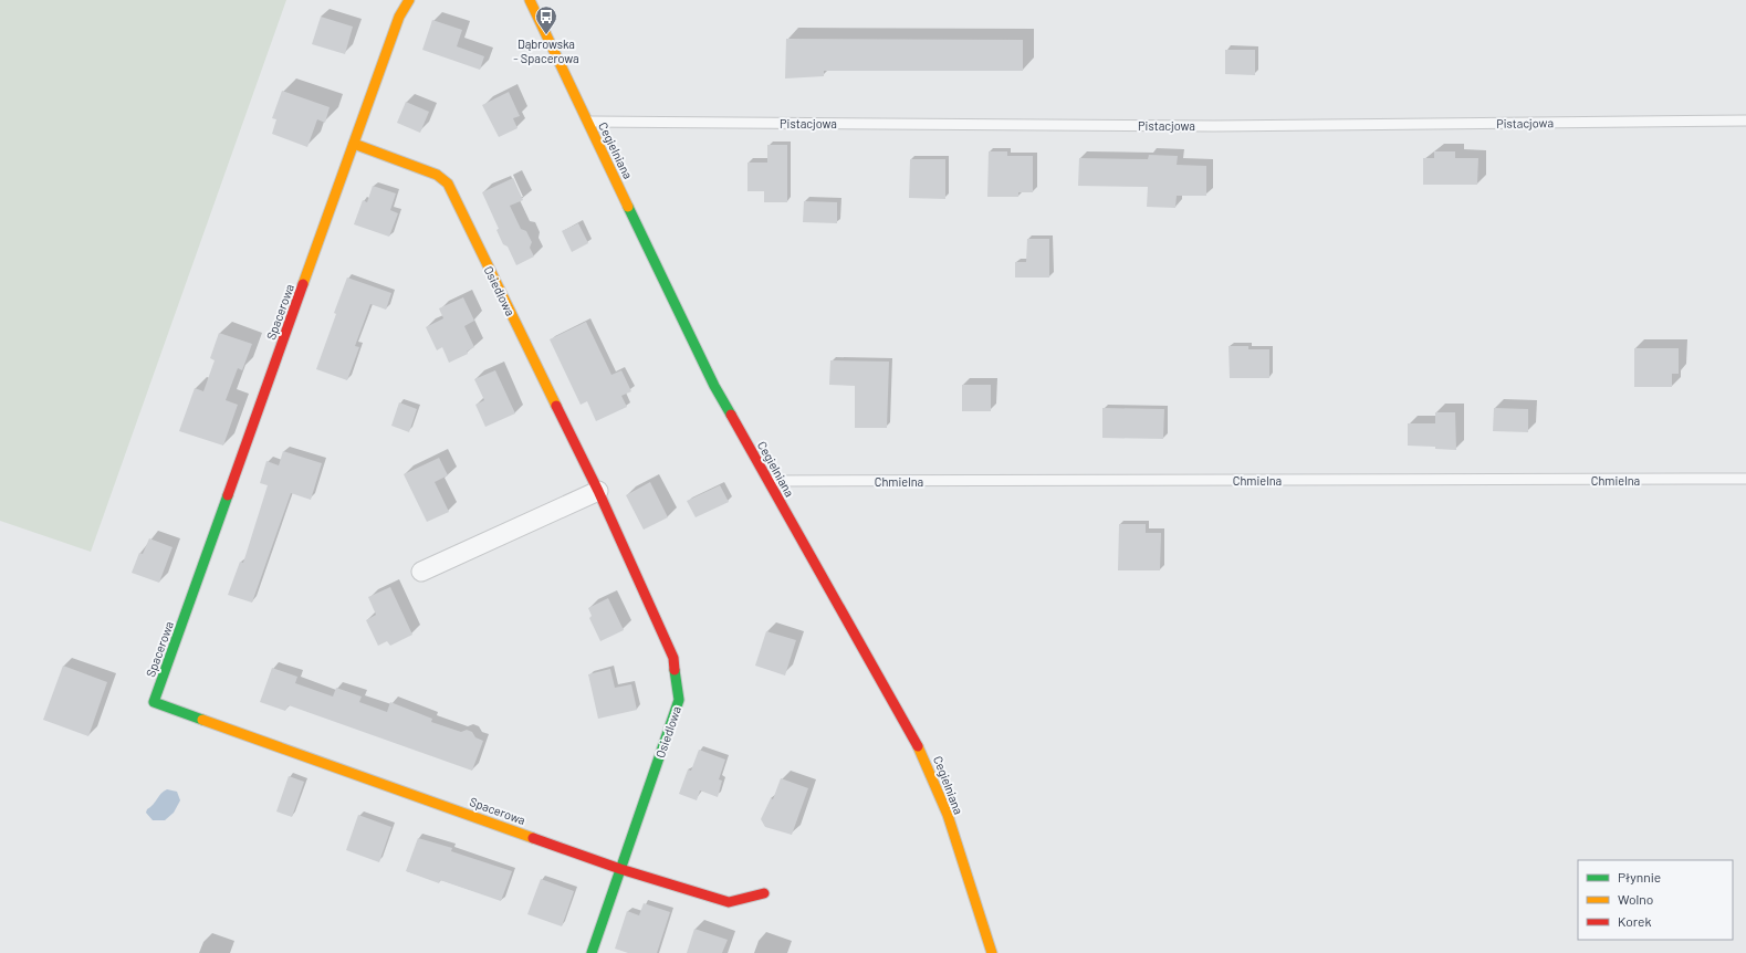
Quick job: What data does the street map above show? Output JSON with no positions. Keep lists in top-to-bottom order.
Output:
{
  "streets": {
    "street": ["Cegielniana", "Osiedlowa", "Spacerowa"],
    "lane": ["Pistacjowa", "Chmielna"]
  },
  "crossings": [
    ["Pistacjowa", "Cegielniana"],
    ["Cegielniana", "Chmielna"],
    ["Osiedlowa", "Spacerowa"]
  ],
  "places": {
    "bus stop": ["Dąbrowska - Spacerowa"]
  },
  "legend": ["Płynnie", "Wolno", "Korek"]
}
